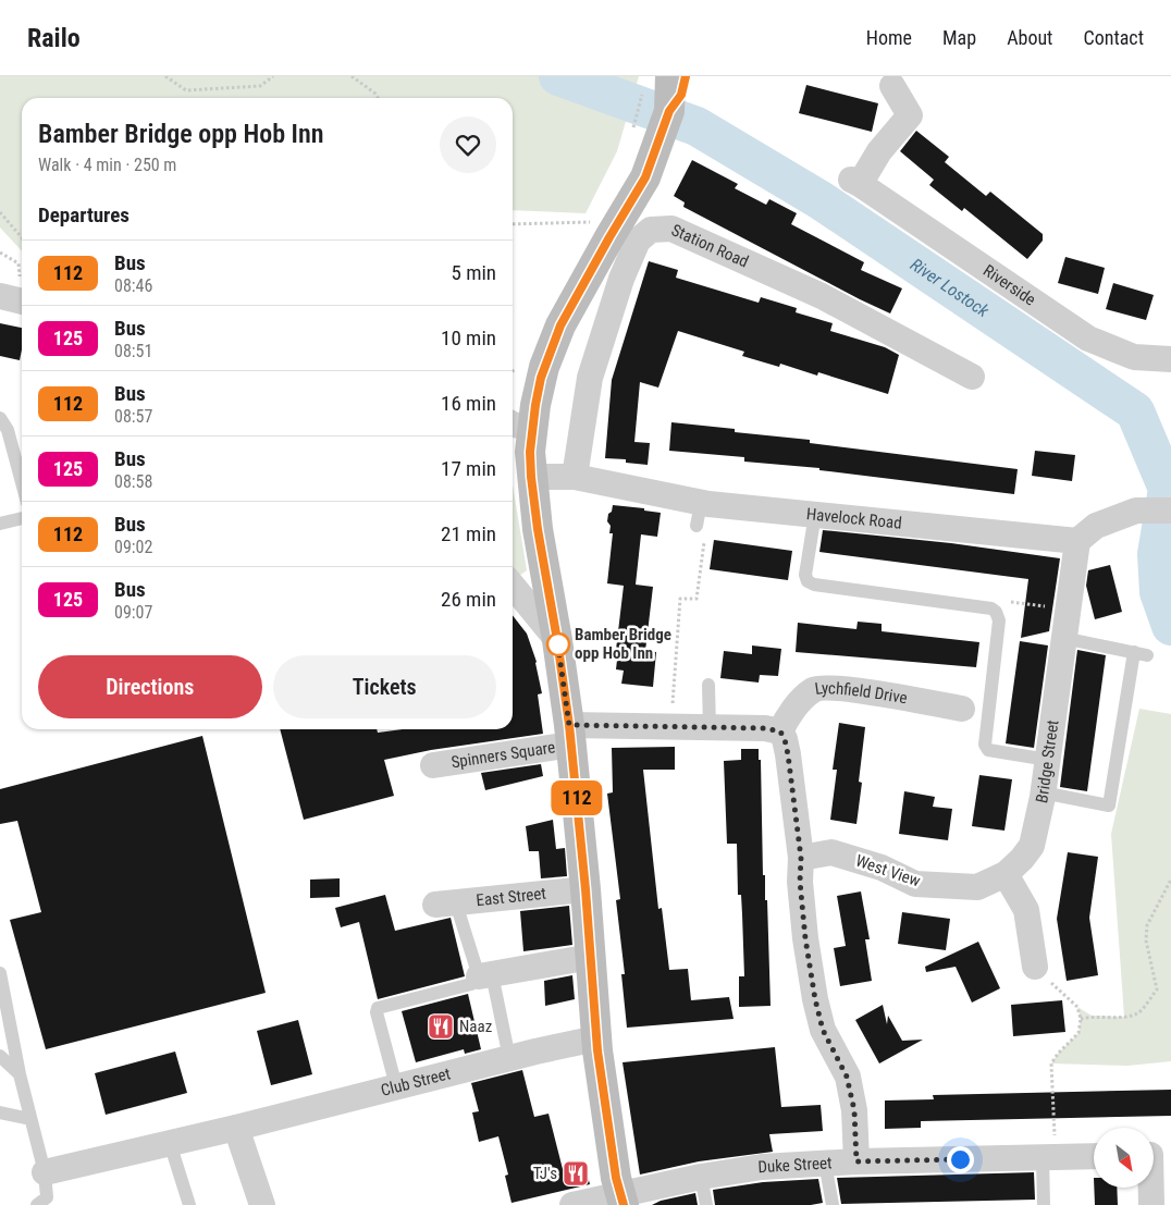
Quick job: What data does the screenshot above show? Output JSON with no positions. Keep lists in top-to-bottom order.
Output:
{
  "streets": {
    "street": [
      "Station Road",
      "Riverside",
      "Havelock Road",
      "Lychfield Drive",
      "Spinners Square",
      "Bridge Street",
      "West View",
      "East Street",
      "Club Street",
      "Duke Street"
    ]
  },
  "crossings": [
    ["Station Road", "Havelock Road"],
    ["Havelock Road", "Bridge Street"],
    ["Bridge Street", "West View"]
  ],
  "water": ["River Lostock"],
  "places": {
    "other": ["Bamber Bridge opp Hob Inn"],
    "restaurant": ["Naaz", "TJ's"]
  },
  "lines": ["bus line 112"],
  "north": "bottom right",
  "page": {
    "header": "Railo",
    "nav": [
      "Home",
      "Map",
      "About",
      "Contact"
    ],
    "on_map": "112",
    "heading": [
      ["Bamber Bridge opp Hob Inn", "Walk · 4 min · 250 m"],
      "Departures"
    ],
    "list": [
      {
        "mark": "112",
        "name": "Bus",
        "note": "08:46",
        "value": "5 min"
      },
      {
        "mark": "125",
        "name": "Bus",
        "note": "08:51",
        "value": "10 min"
      },
      {
        "mark": "112",
        "name": "Bus",
        "note": "08:57",
        "value": "16 min"
      },
      {
        "mark": "125",
        "name": "Bus",
        "note": "08:58",
        "value": "17 min"
      },
      {
        "mark": "112",
        "name": "Bus",
        "note": "09:02",
        "value": "21 min"
      },
      {
        "mark": "125",
        "name": "Bus",
        "note": "09:07",
        "value": "26 min"
      }
    ],
    "buttons": ["Directions", "Tickets"]
  }
}
